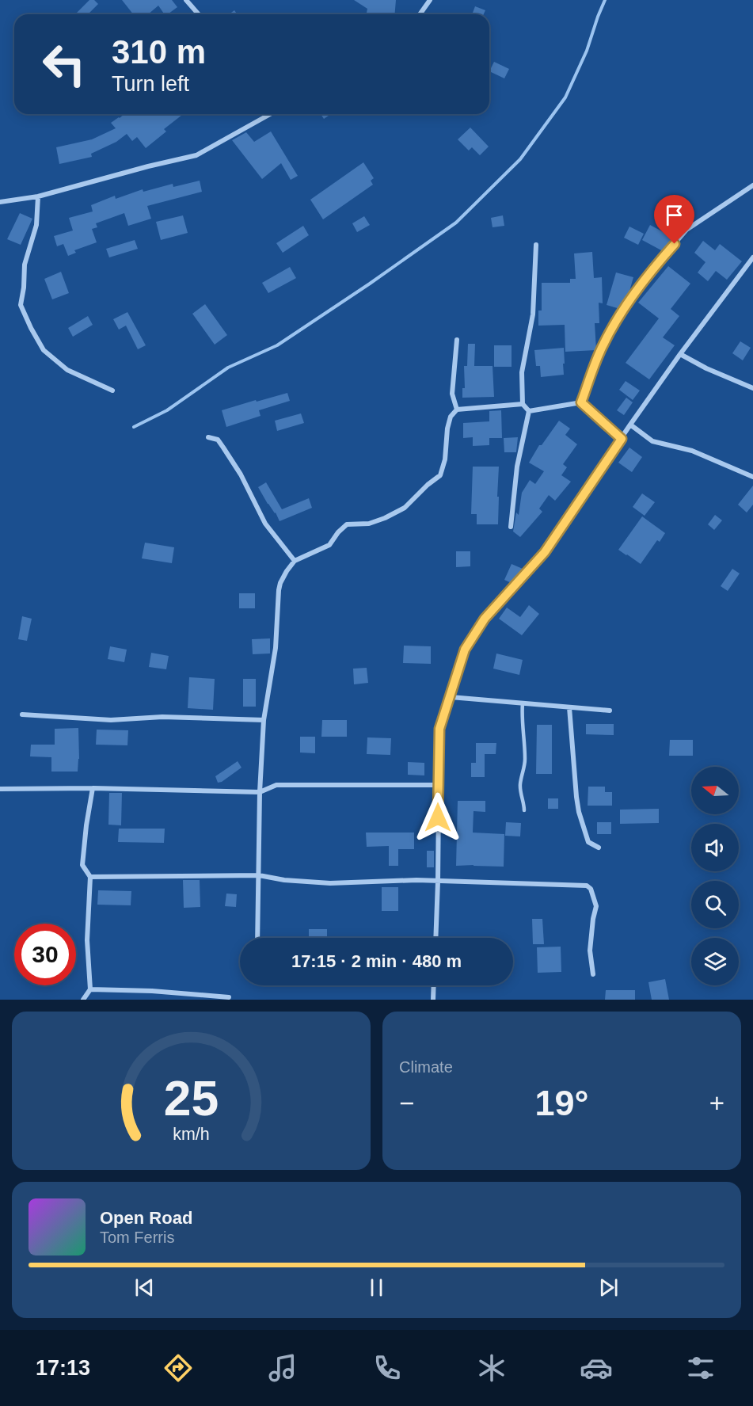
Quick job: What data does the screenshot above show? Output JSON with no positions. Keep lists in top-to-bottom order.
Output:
{
  "north": "left",
  "page": {
    "turn": ["310 m", "Turn left"],
    "limit": "30",
    "trip": "17:15 · 2 min · 480 m",
    "tile": "Climate",
    "heat": ["−", "19°", "+"],
    "song": ["Open Road", "Tom Ferris"],
    "tabs": "17:13",
    "gauge": ["25", "km/h"]
  }
}
